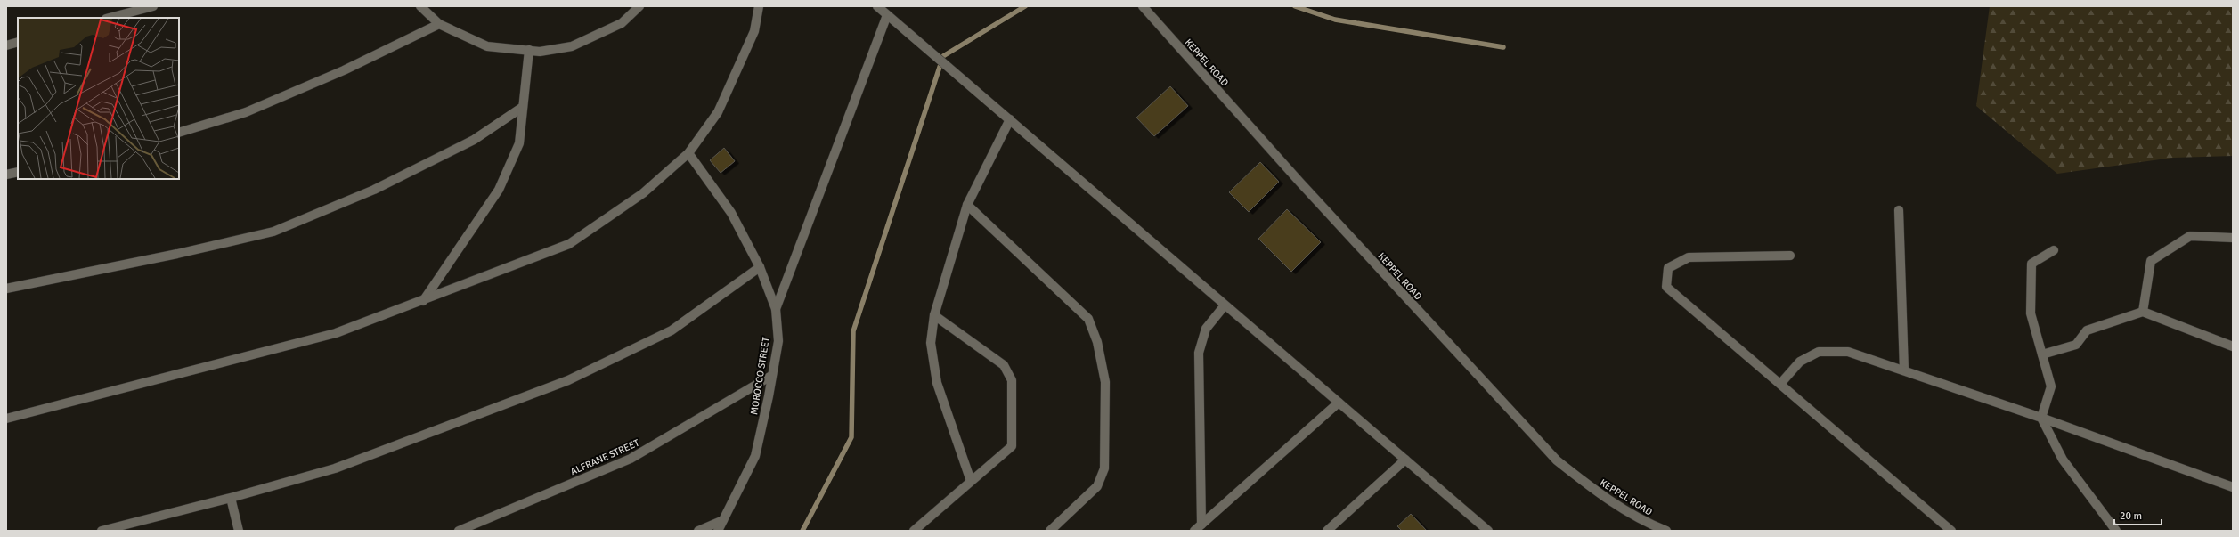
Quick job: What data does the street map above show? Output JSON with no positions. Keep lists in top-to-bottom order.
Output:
{
  "streets": {
    "street": ["KEPPEL ROAD", "MOROCCO STREET", "ALFRANE STREET"]
  },
  "crossings": [
    ["MOROCCO STREET", "ALFRANE STREET"]
  ],
  "scale_bar": "20 m"
}
